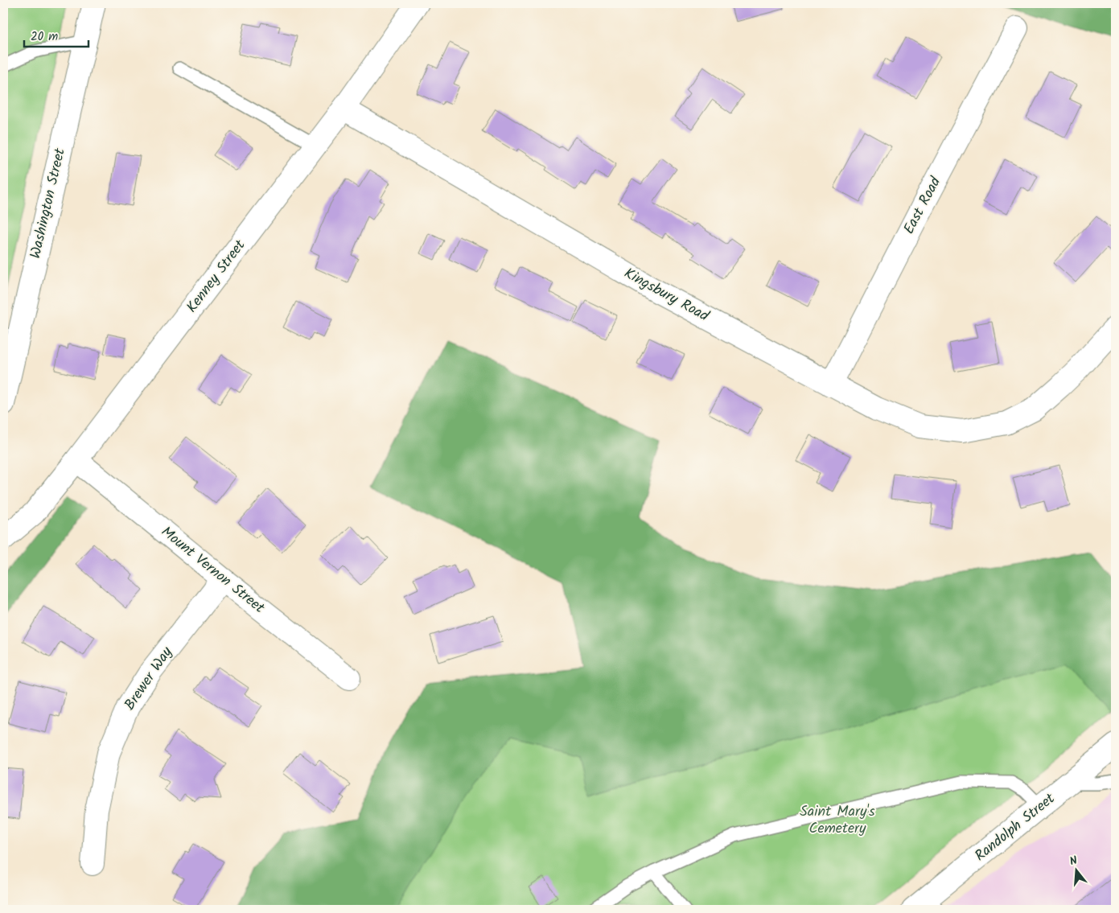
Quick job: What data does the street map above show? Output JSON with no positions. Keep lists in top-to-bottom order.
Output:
{
  "streets": {
    "street": [
      "Washington Street",
      "East Road",
      "Kenney Street",
      "Kingsbury Road",
      "Mount Vernon Street",
      "Brewer Way",
      "Randolph Street"
    ]
  },
  "crossings": [
    ["East Road", "Kingsbury Road"],
    ["Kenney Street", "Kingsbury Road"],
    ["Kenney Street", "Mount Vernon Street"],
    ["Mount Vernon Street", "Brewer Way"]
  ],
  "parks": ["Saint Mary's Cemetery"],
  "scale_bar": "20 m",
  "north": "top"
}
